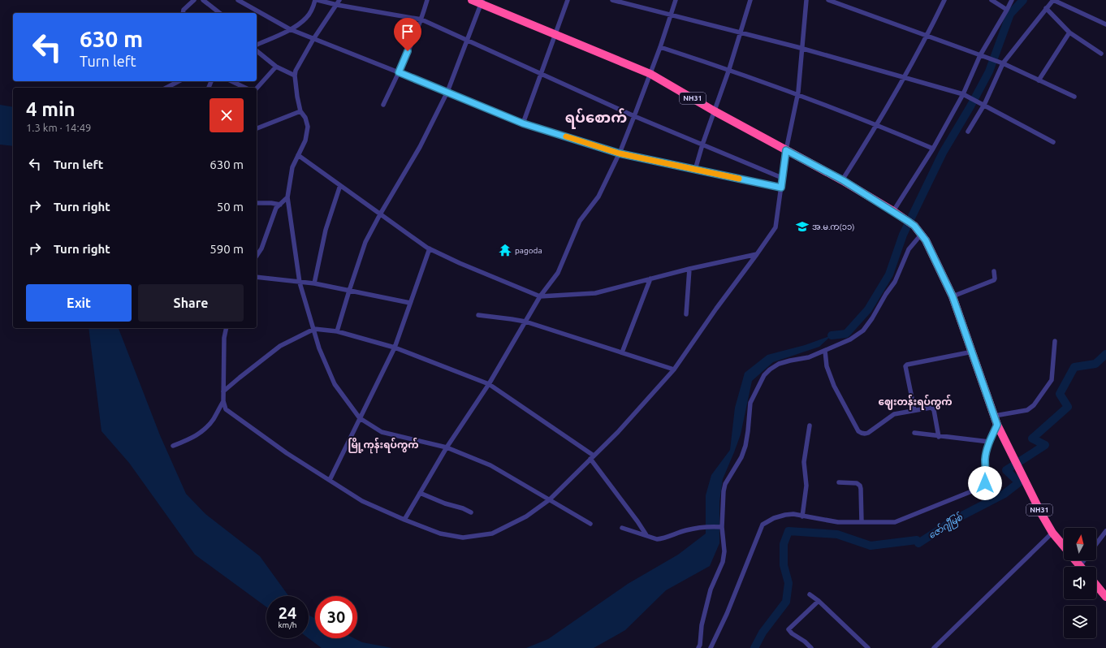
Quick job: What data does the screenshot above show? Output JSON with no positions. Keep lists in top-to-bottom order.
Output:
{
  "streets": {
    "highway": ["NH31"]
  },
  "districts": ["ရပ်စောက်", "ဈေးတန်းရပ်ကွက်", "မြို့ကုန်းရပ်ကွက်"],
  "water": ["ဇော်ဂျီမြစ်"],
  "places": {
    "school or university": ["အ.မ.က(၁၁)"],
    "temple": ["pagoda"]
  },
  "north": "top",
  "page": {
    "turn": ["630 m", "Turn left"],
    "heading": ["4 min", "1.3 km · 14:49"],
    "list": [
      {
        "name": "Turn left",
        "value": "630 m"
      },
      {
        "name": "Turn right",
        "value": "50 m"
      },
      {
        "name": "Turn right",
        "value": "590 m"
      }
    ],
    "buttons": ["Exit", "Share"],
    "speed": "24 km/h",
    "limit": "30"
  }
}
